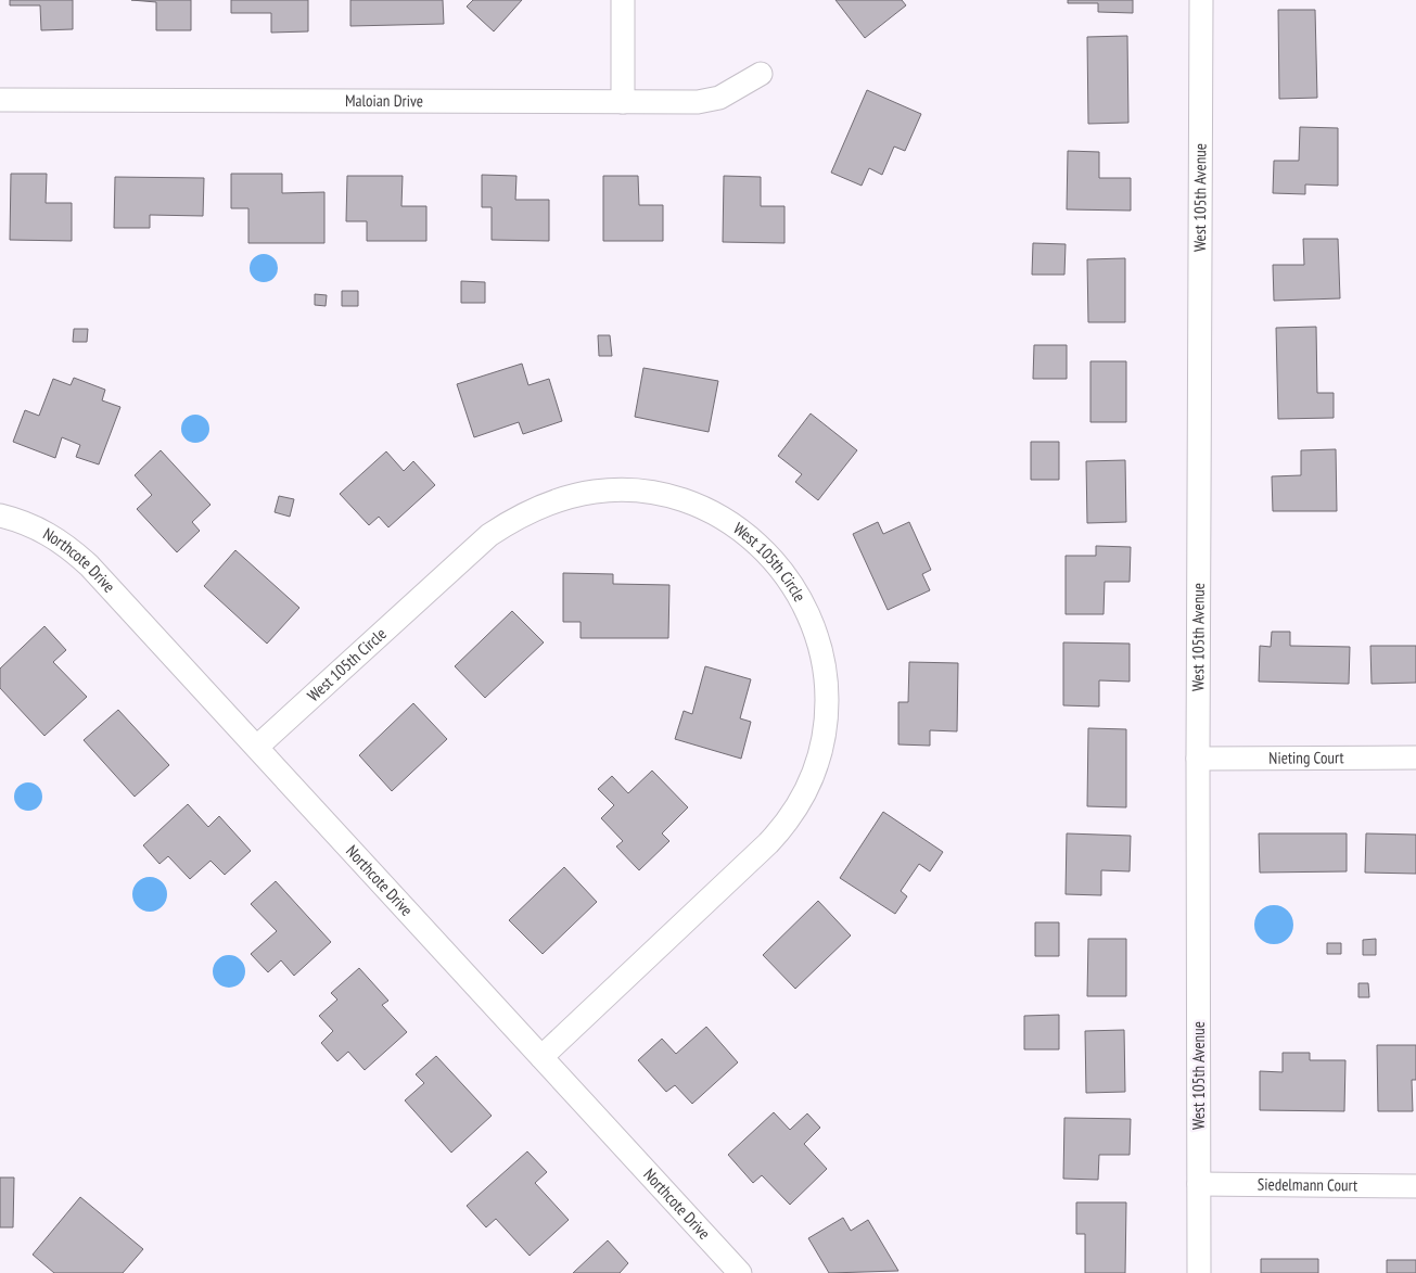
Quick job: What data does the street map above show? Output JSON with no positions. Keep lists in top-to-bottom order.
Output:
{
  "streets": {
    "street": [
      "Maloian Drive",
      "West 105th Avenue",
      "Northcote Drive",
      "West 105th Circle",
      "Nieting Court",
      "Siedelmann Court"
    ]
  },
  "crossings": [
    ["West 105th Avenue", "Nieting Court"],
    ["West 105th Avenue", "Siedelmann Court"],
    ["Northcote Drive", "West 105th Circle"]
  ]
}
